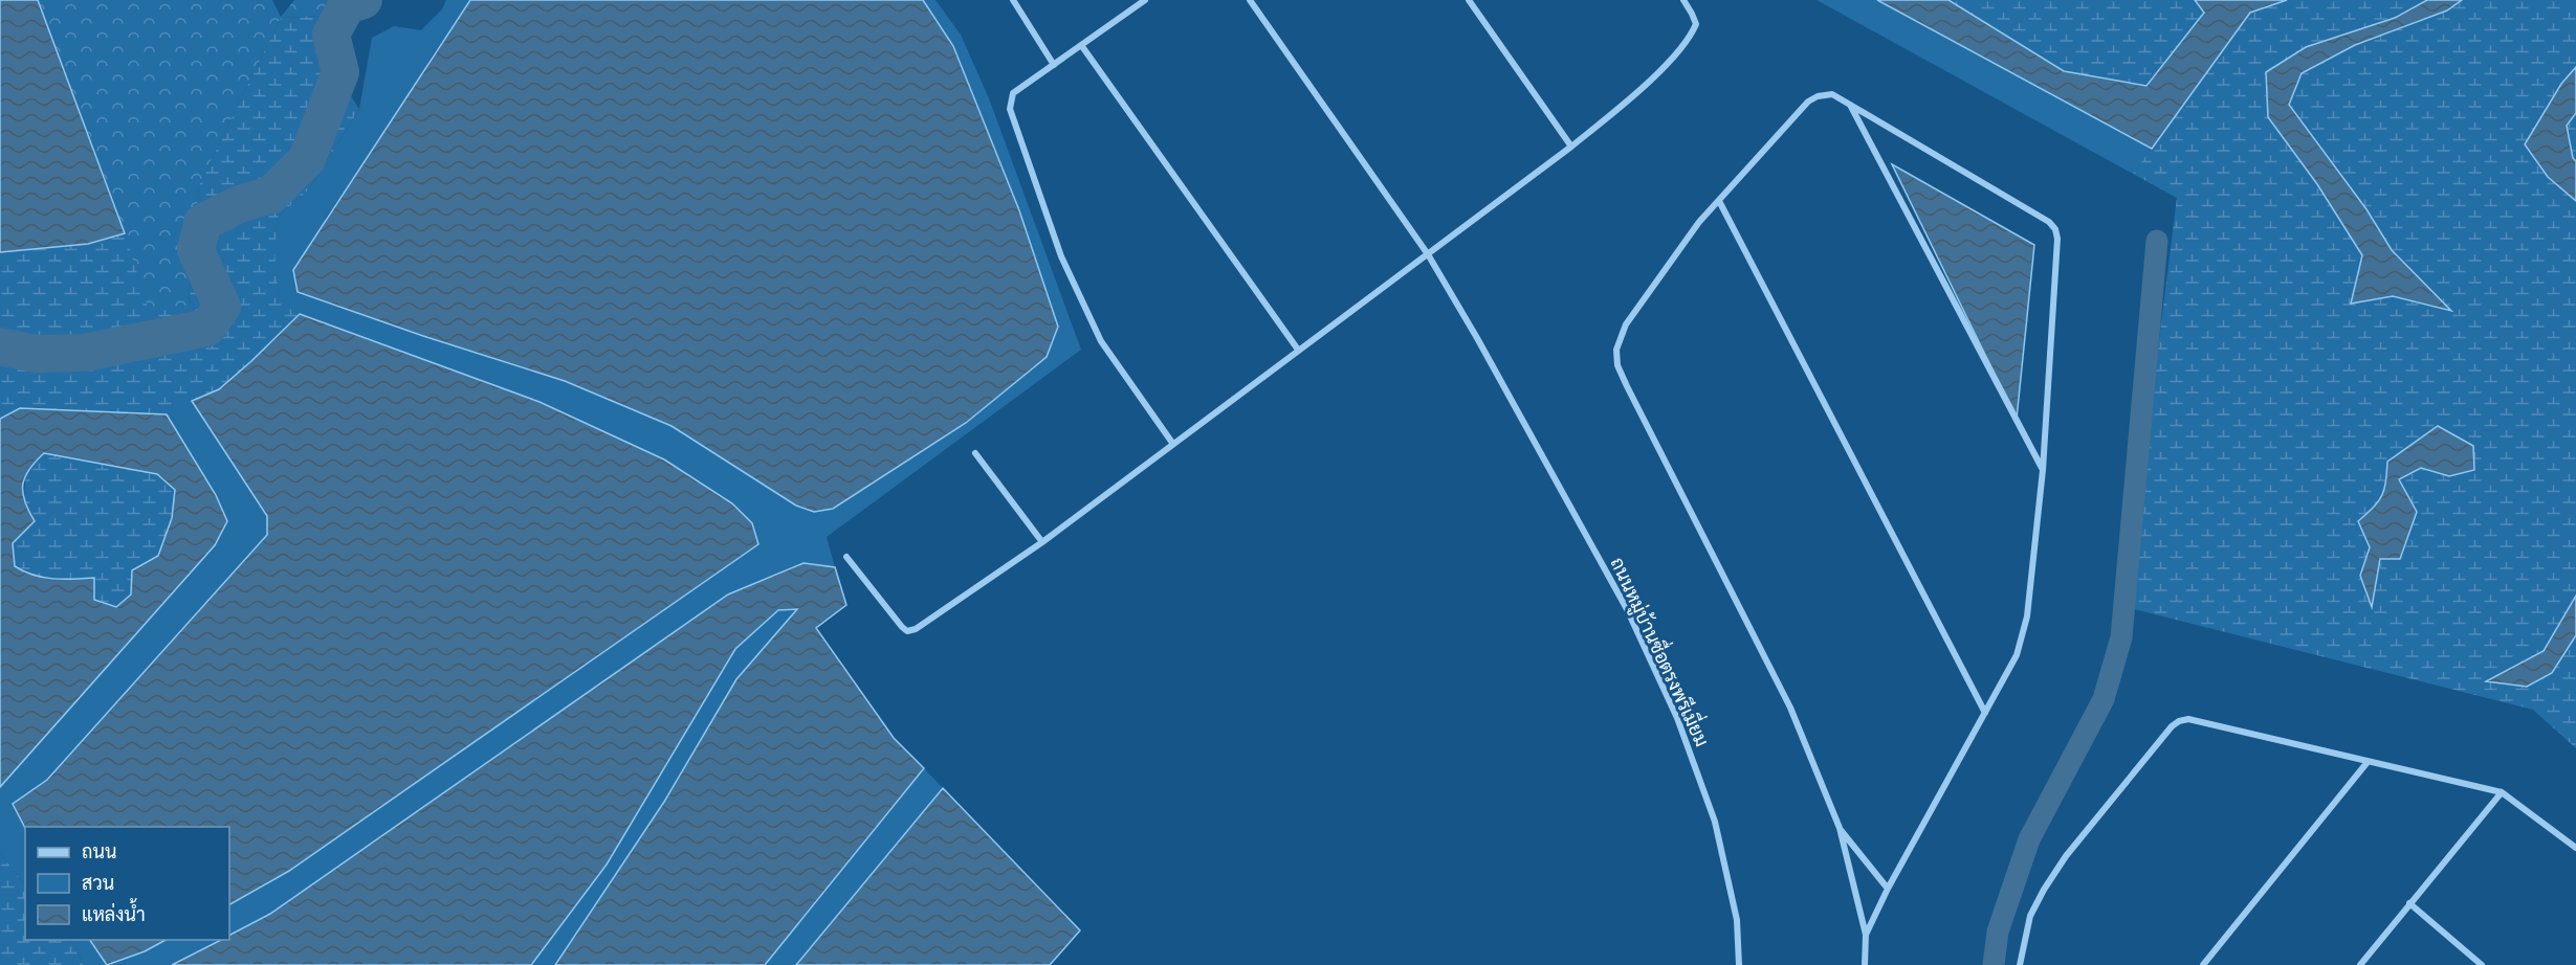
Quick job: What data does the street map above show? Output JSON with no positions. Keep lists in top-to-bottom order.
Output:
{
  "streets": {
    "street": ["ถนนหมู่บ้านซื่อตรงพรีเมี่ยม"]
  },
  "legend": ["ถนน", "สวน", "แหล่งน้ำ"]
}
